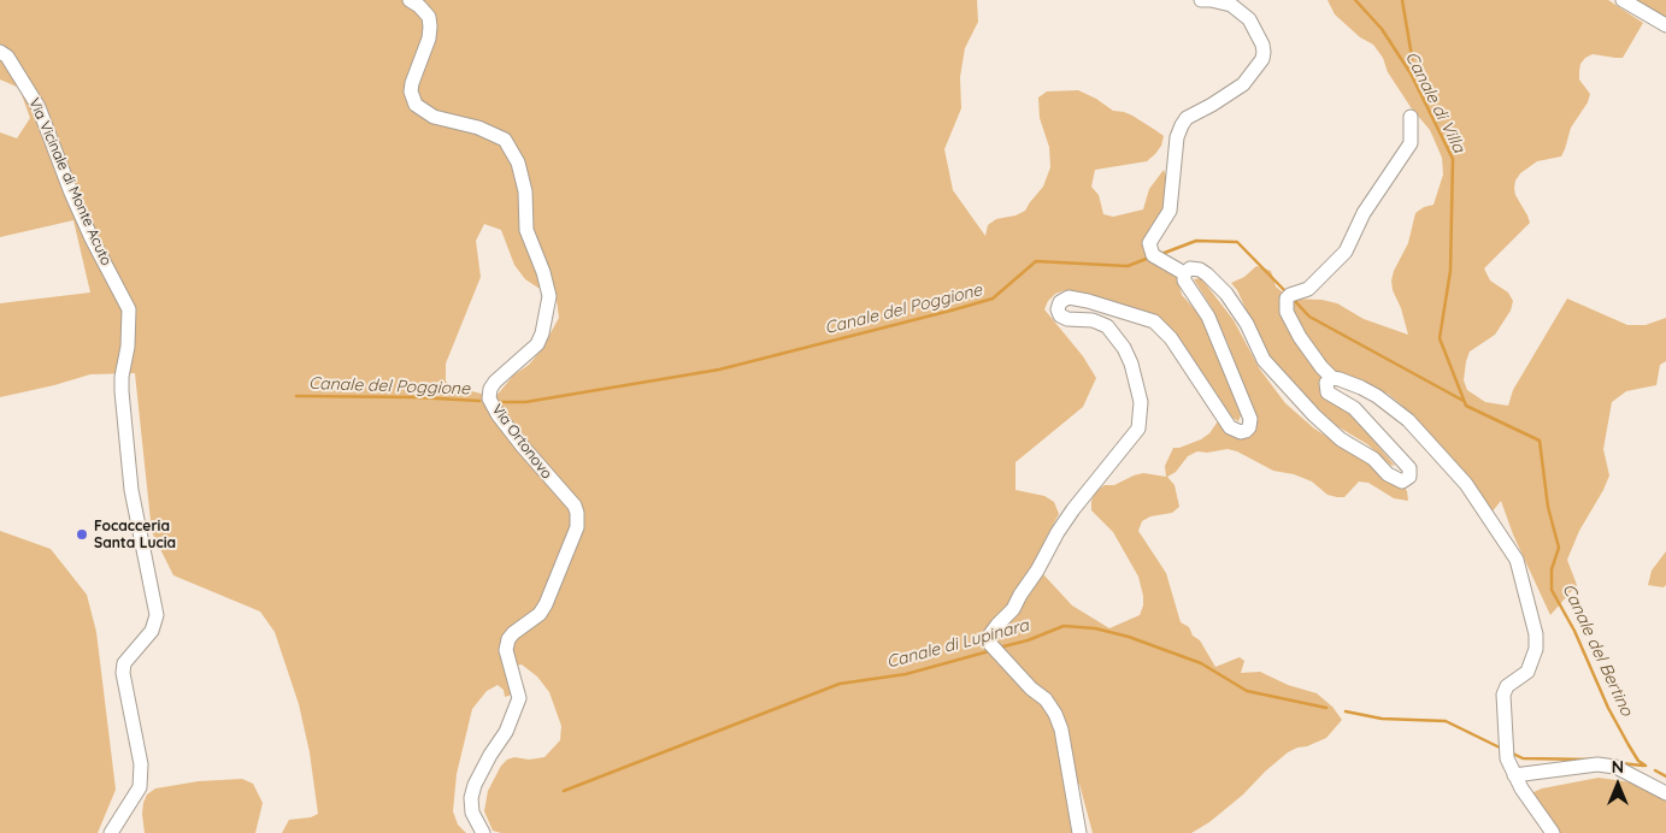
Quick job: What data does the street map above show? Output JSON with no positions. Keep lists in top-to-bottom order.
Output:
{
  "streets": {
    "street": ["Via Vicinale di Monte Acuto", "Via Ortonovo"]
  },
  "water": [
    "Canale di Villa",
    "Canale del Poggione",
    "Canale di Lupinara",
    "Canale del Bertino"
  ],
  "places": ["Focacceria Santa Lucia"],
  "north": "top"
}
